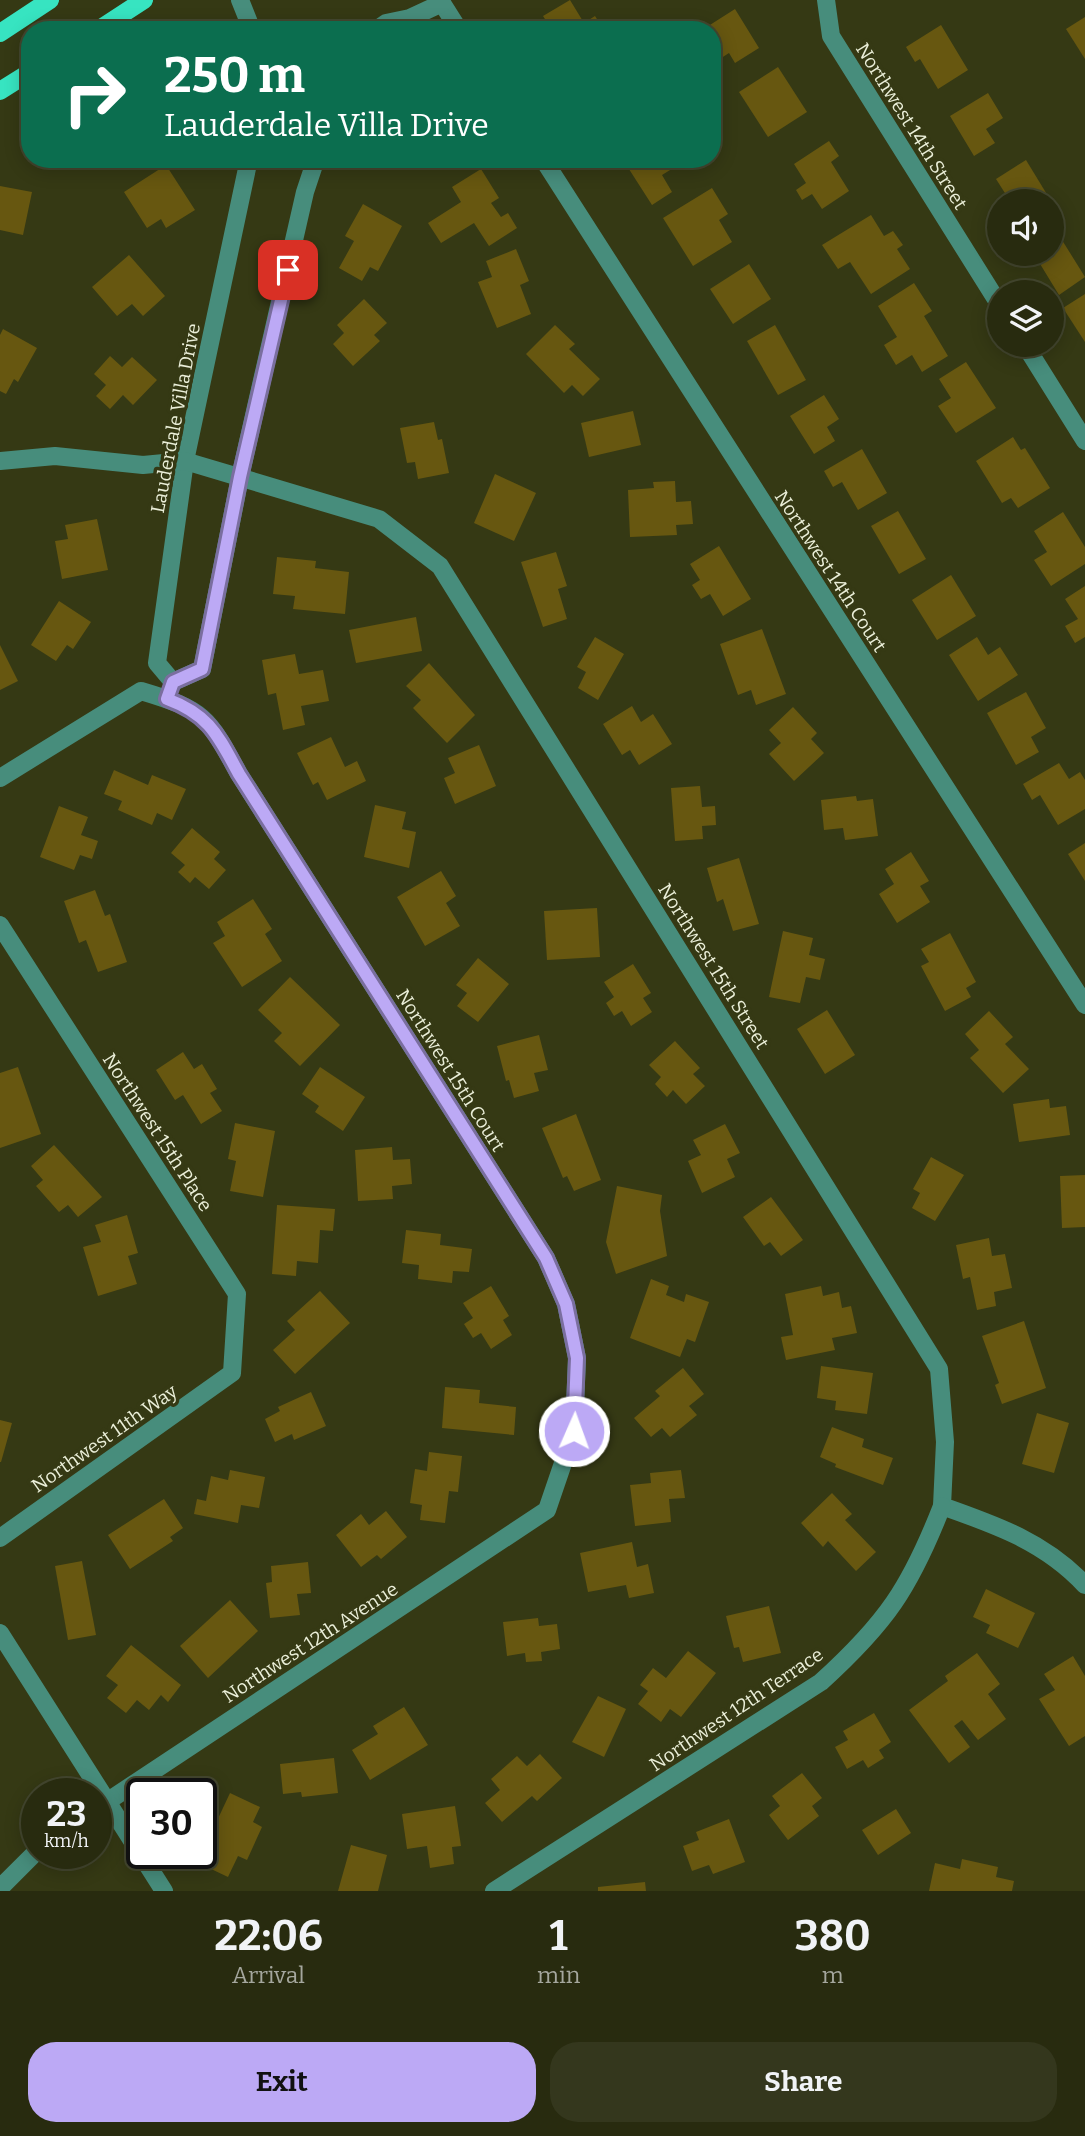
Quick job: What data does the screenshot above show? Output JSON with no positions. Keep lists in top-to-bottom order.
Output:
{
  "streets": {
    "street": [
      "Northwest 14th Street",
      "Lauderdale Villa Drive",
      "Northwest 14th Court",
      "Northwest 15th Street",
      "Northwest 15th Court",
      "Northwest 15th Place",
      "Northwest 11th Way",
      "Northwest 12th Avenue",
      "Northwest 12th Terrace"
    ]
  },
  "crossings": [
    ["Lauderdale Villa Drive", "Northwest 15th Street"],
    ["Lauderdale Villa Drive", "Northwest 15th Court"],
    ["Northwest 15th Street", "Northwest 12th Terrace"],
    ["Northwest 15th Court", "Northwest 12th Avenue"],
    ["Northwest 15th Place", "Northwest 11th Way"]
  ],
  "page": {
    "turn": ["250 m", "Lauderdale Villa Drive"],
    "speed": "23 km/h",
    "limit": "30",
    "eta": [
      "22:06",
      "Arrival",
      "1",
      "min",
      "380",
      "m"
    ],
    "buttons": ["Exit", "Share"]
  }
}
